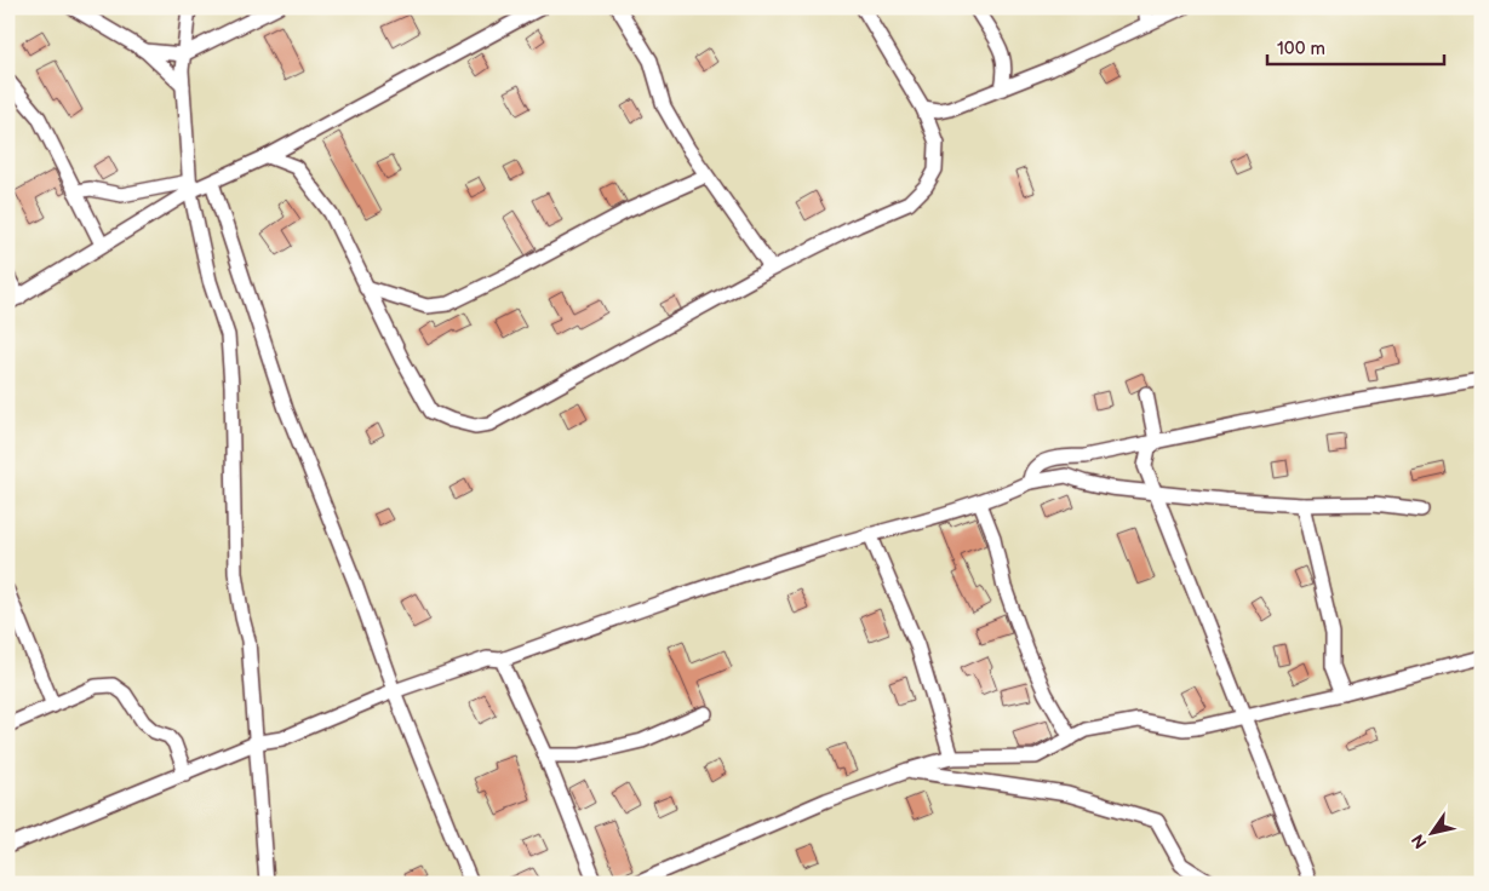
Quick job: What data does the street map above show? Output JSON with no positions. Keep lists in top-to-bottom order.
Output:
{
  "scale_bar": "100 m",
  "north": "bottom left"
}
